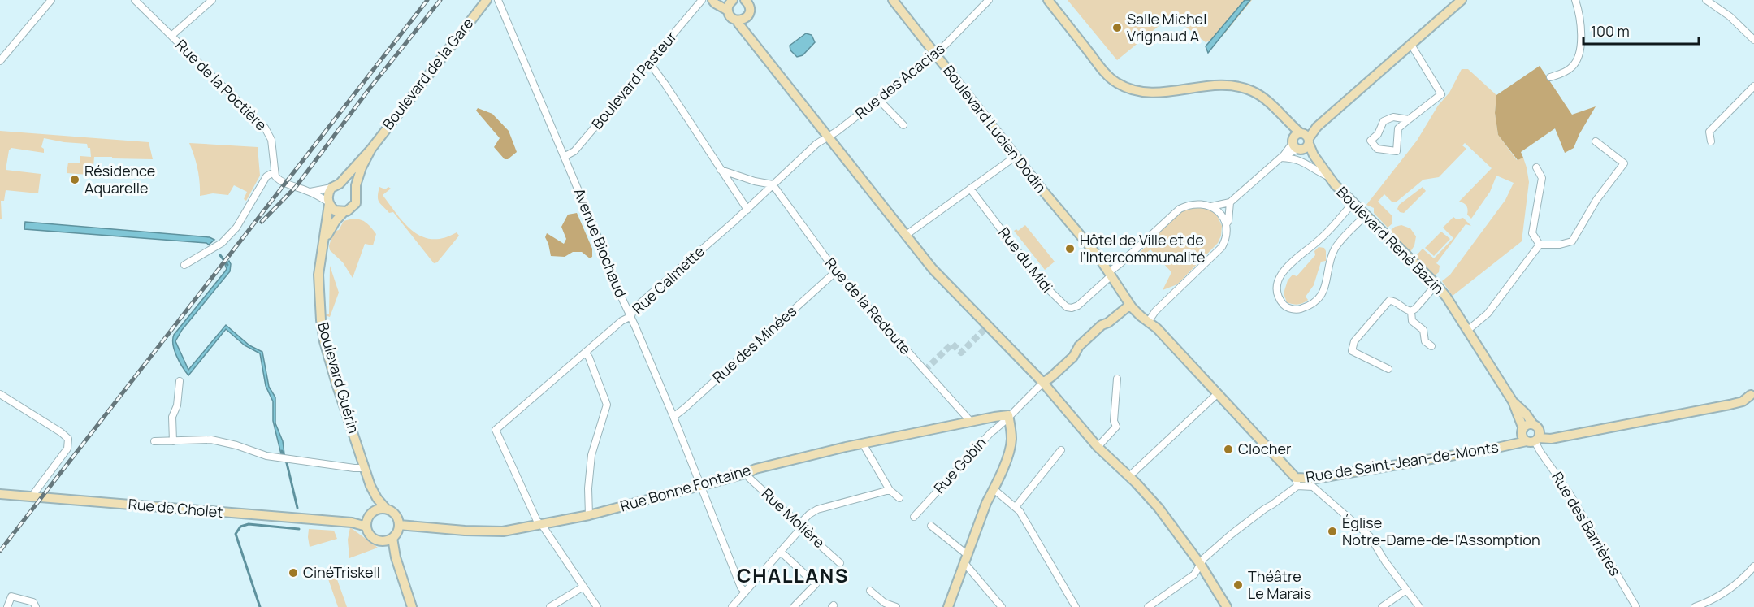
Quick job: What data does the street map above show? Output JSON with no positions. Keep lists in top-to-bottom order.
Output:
{
  "streets": {
    "street": [
      "Boulevard de la Gare",
      "Boulevard Pasteur",
      "Rue des Acacias",
      "Rue de la Poctière",
      "Boulevard Lucien Dodin",
      "Boulevard René Bazin",
      "Avenue Biochaud",
      "Rue du Midi",
      "Rue Calmette",
      "Rue de la Redoute",
      "Rue des Minées",
      "Boulevard Guérin",
      "Rue de Saint-Jean-de-Monts",
      "Rue Gobin",
      "Rue Bonne Fontaine",
      "Rue de Cholet",
      "Rue Molière",
      "Rue des Barrières"
    ]
  },
  "crossings": [
    ["Boulevard Pasteur", "Avenue Biochaud"],
    ["Rue des Acacias", "Boulevard Lucien Dodin"],
    ["Rue des Acacias", "Rue Calmette"],
    ["Rue des Acacias", "Rue de la Redoute"],
    ["Boulevard Lucien Dodin", "Rue du Midi"],
    ["Boulevard Lucien Dodin", "Rue de Saint-Jean-de-Monts"],
    ["Boulevard René Bazin", "Rue de Saint-Jean-de-Monts"],
    ["Boulevard René Bazin", "Rue des Barrières"],
    ["Avenue Biochaud", "Rue Calmette"],
    ["Avenue Biochaud", "Rue des Minées"],
    ["Avenue Biochaud", "Rue Bonne Fontaine"],
    ["Rue Calmette", "Rue de la Redoute"],
    ["Rue Calmette", "Rue Bonne Fontaine"],
    ["Rue de la Redoute", "Rue des Minées"],
    ["Rue de la Redoute", "Rue Bonne Fontaine"],
    ["Boulevard Guérin", "Rue Bonne Fontaine"],
    ["Boulevard Guérin", "Rue de Cholet"],
    ["Rue de Saint-Jean-de-Monts", "Rue des Barrières"],
    ["Rue Gobin", "Rue Bonne Fontaine"],
    ["Rue Bonne Fontaine", "Rue de Cholet"],
    ["Rue Bonne Fontaine", "Rue Molière"]
  ],
  "districts": ["CHALLANS"],
  "places": [
    "Salle Michel Vrignaud A",
    "Résidence Aquarelle",
    "Hôtel de Ville et de l'Intercommunalité",
    "Clocher",
    "Église Notre-Dame-de-l'Assomption",
    "CinéTriskell",
    "Théâtre Le Marais"
  ],
  "scale_bar": "100 m"
}
